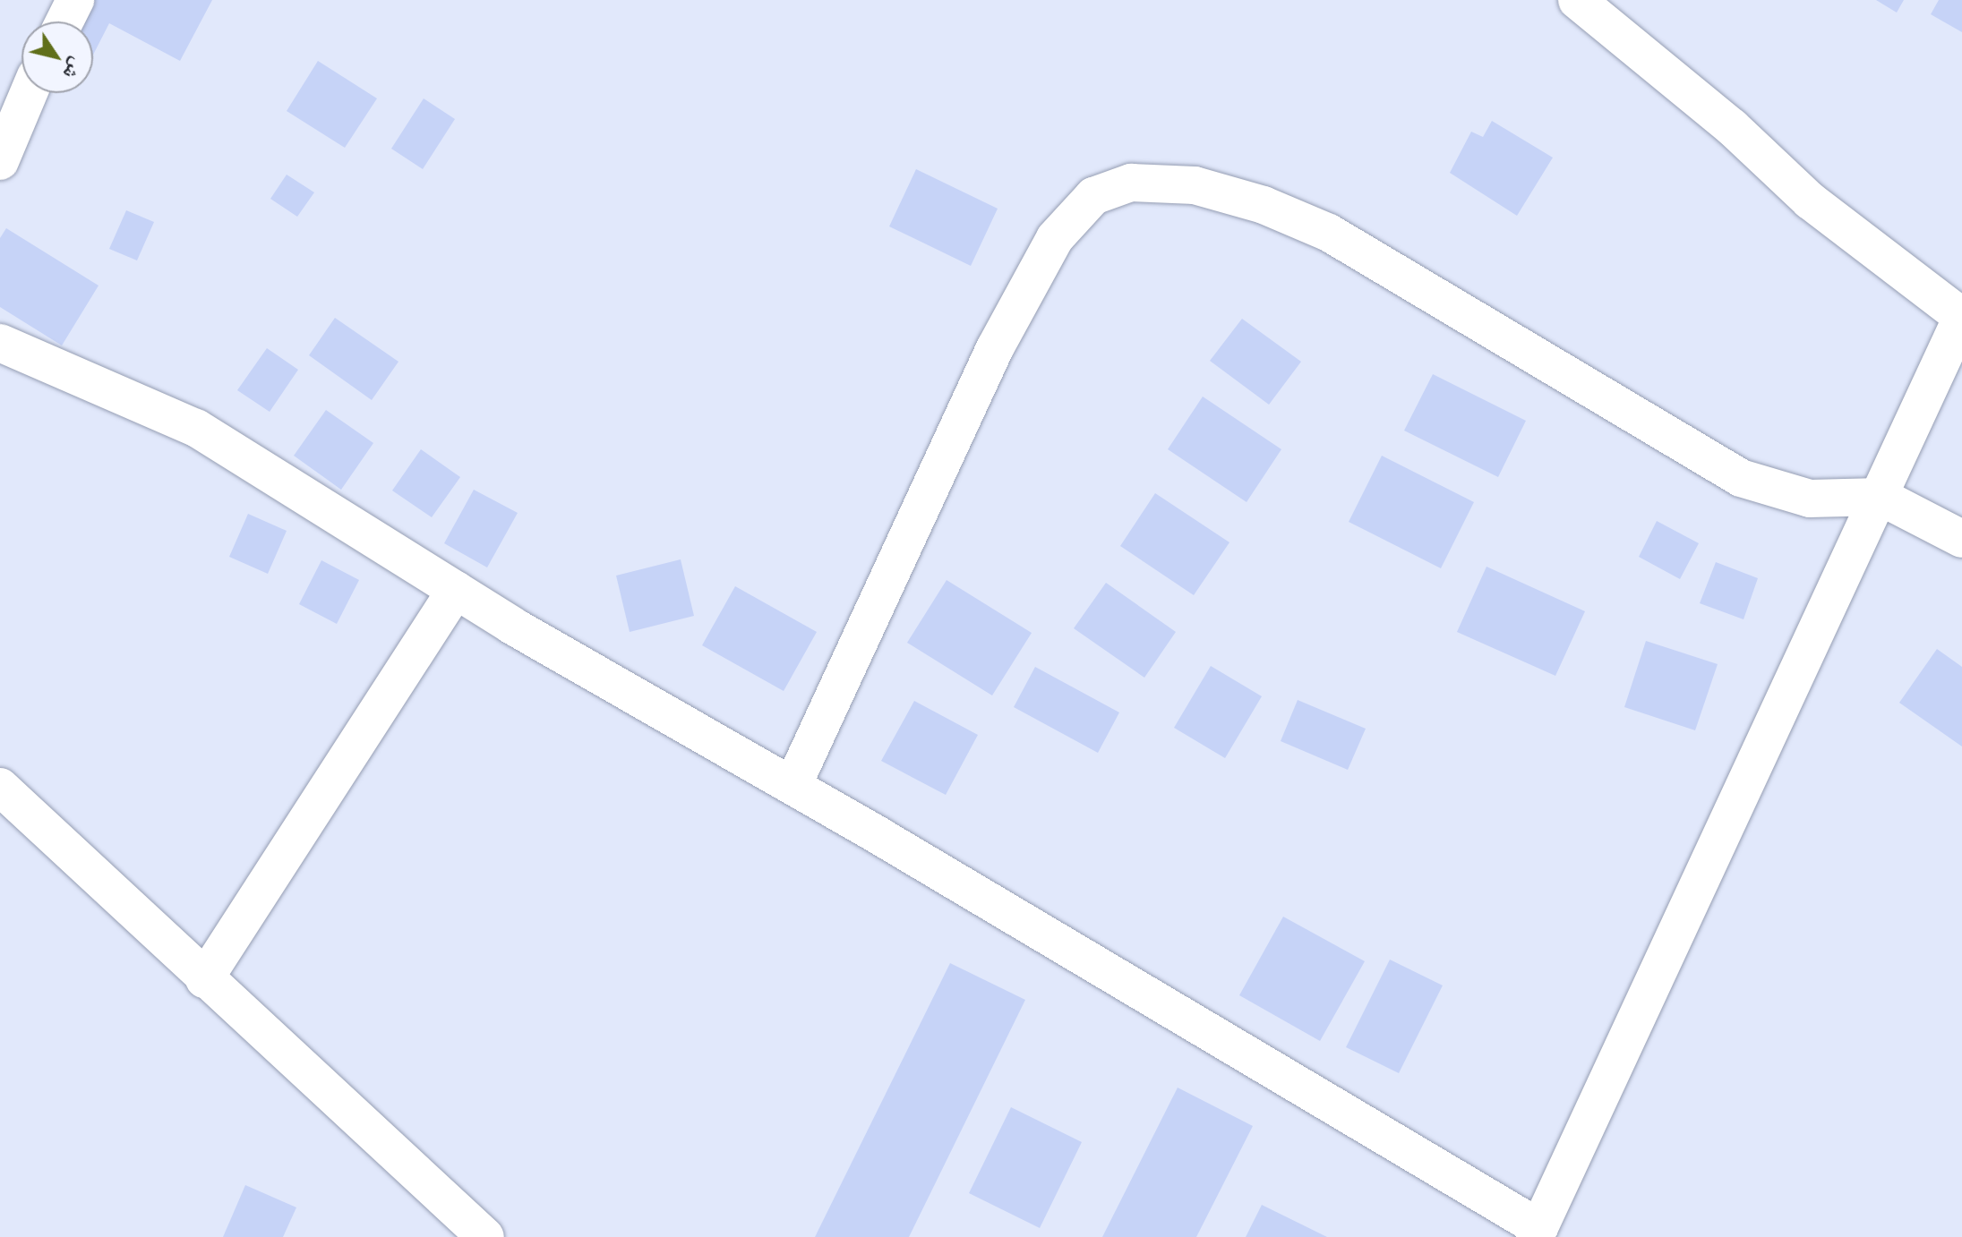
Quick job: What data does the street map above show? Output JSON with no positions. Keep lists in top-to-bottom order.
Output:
{
  "north": "bottom right"
}
